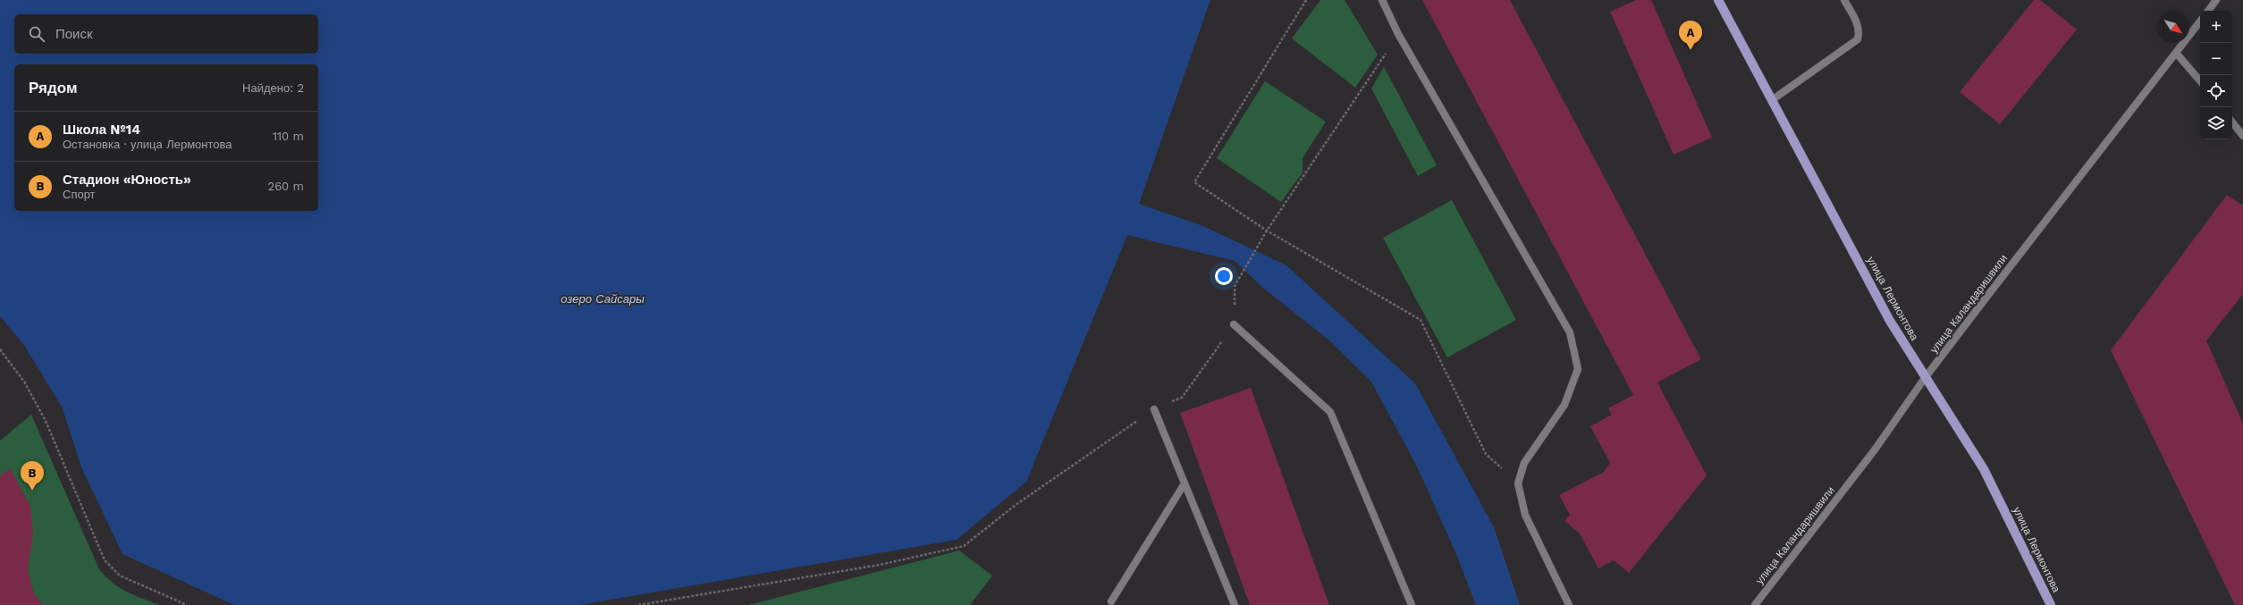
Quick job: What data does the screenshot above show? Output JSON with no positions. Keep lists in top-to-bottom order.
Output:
{
  "streets": {
    "main road": ["улица Лермонтова"],
    "street": ["улица Каландаришвили"]
  },
  "crossings": [
    ["улица Лермонтова", "улица Каландаришвили"]
  ],
  "water": ["озеро Сайсары"],
  "north": "bottom right",
  "page": {
    "map_buttons": ["+", "−"],
    "search": "Поиск",
    "pins": ["A", "B"],
    "heading": ["Рядом", "Найдено: 2"],
    "list": [
      {
        "mark": "A",
        "name": "Школа №14",
        "note": "Остановка · улица Лермонтова",
        "value": "110 m"
      },
      {
        "mark": "B",
        "name": "Стадион «Юность»",
        "note": "Спорт",
        "value": "260 m"
      }
    ]
  }
}
